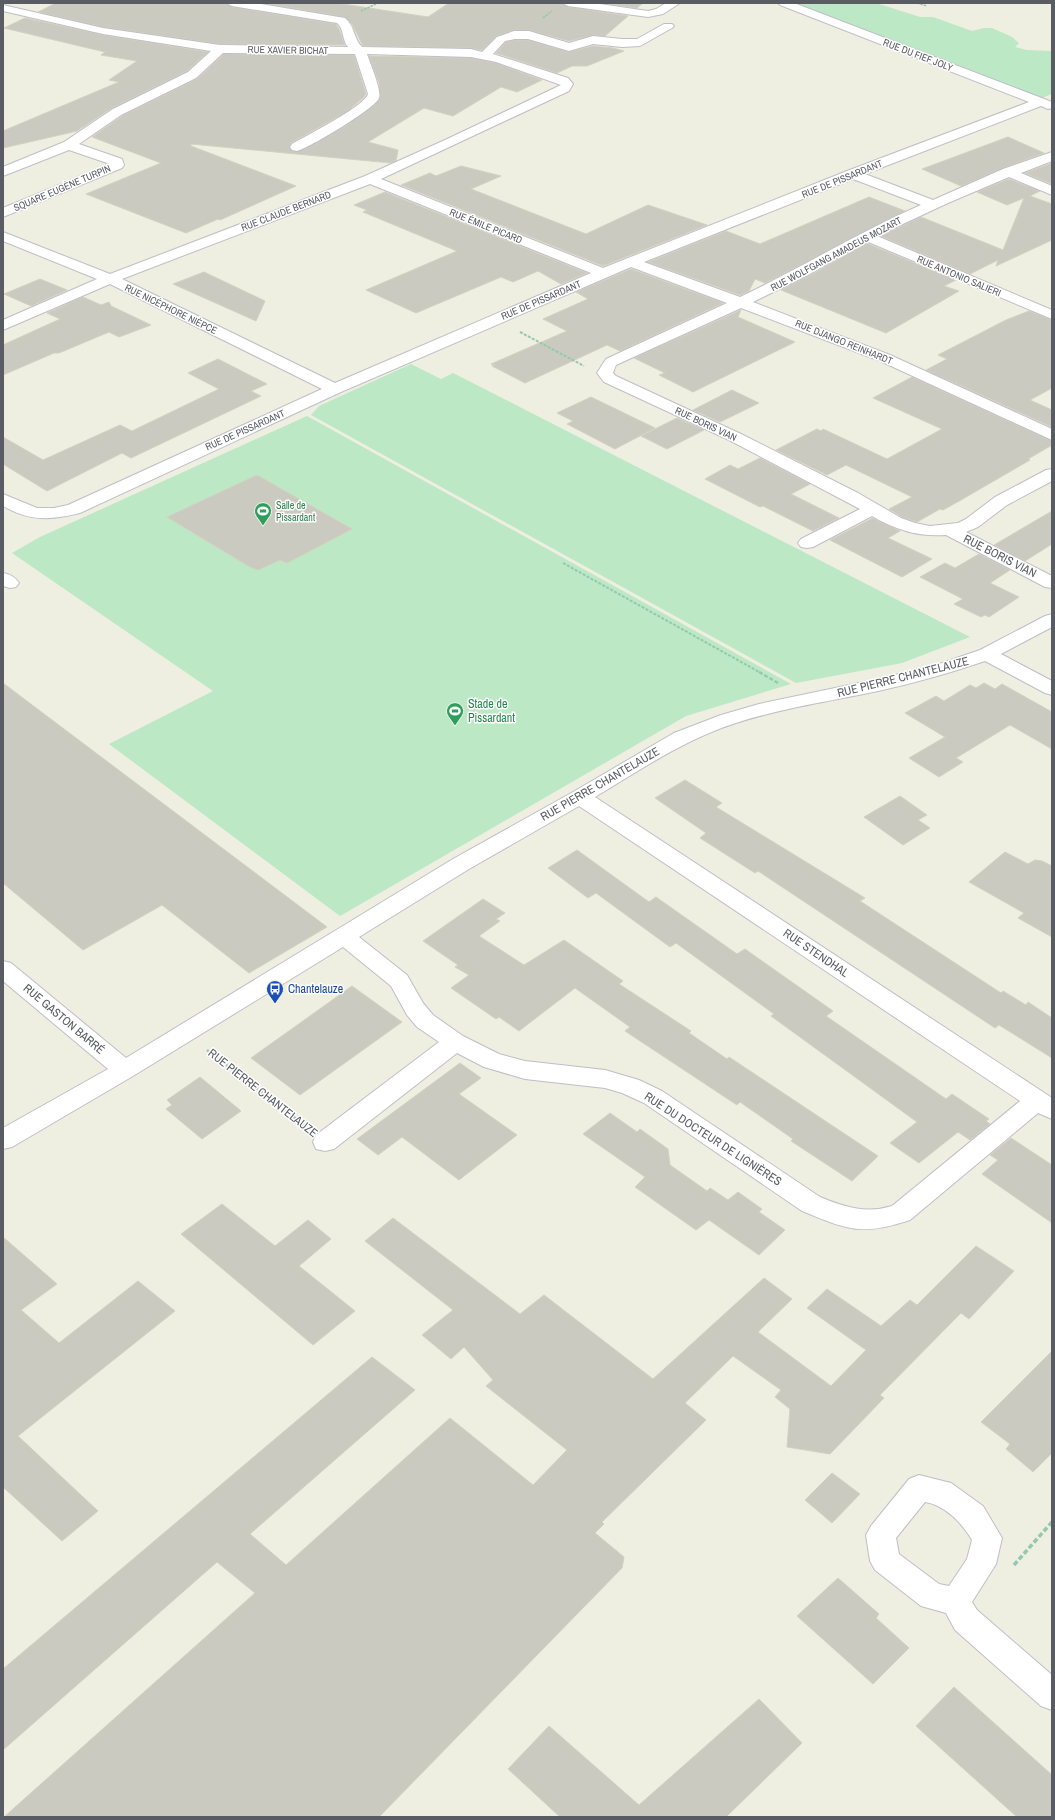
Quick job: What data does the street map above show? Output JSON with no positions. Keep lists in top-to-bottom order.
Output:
{
  "streets": {
    "street": [
      "RUE XAVIER BICHAT",
      "RUE DU FIEF JOLY",
      "RUE DE PISSARDANT",
      "SQUARE EUGÈNE TURPIN",
      "RUE CLAUDE BERNARD",
      "RUE ÉMILE PICARD",
      "RUE WOLFGANG AMADEUS MOZART",
      "RUE ANTONIO SALIERI",
      "RUE NICÉPHORE NIÈPCE",
      "RUE DJANGO REINHARDT",
      "RUE BORIS VIAN",
      "RUE PIERRE CHANTELAUZE",
      "RUE STENDHAL",
      "RUE GASTON BARRÉ",
      "RUE DU DOCTEUR DE LIGNIÈRES"
    ]
  },
  "crossings": [
    ["RUE XAVIER BICHAT", "RUE CLAUDE BERNARD"],
    ["RUE DU FIEF JOLY", "RUE DE PISSARDANT"],
    ["RUE DE PISSARDANT", "RUE ÉMILE PICARD"],
    ["RUE DE PISSARDANT", "RUE NICÉPHORE NIÈPCE"],
    ["RUE DE PISSARDANT", "RUE DJANGO REINHARDT"],
    ["RUE CLAUDE BERNARD", "RUE ÉMILE PICARD"],
    ["RUE CLAUDE BERNARD", "RUE NICÉPHORE NIÈPCE"],
    ["RUE WOLFGANG AMADEUS MOZART", "RUE ANTONIO SALIERI"],
    ["RUE WOLFGANG AMADEUS MOZART", "RUE DJANGO REINHARDT"],
    ["RUE PIERRE CHANTELAUZE", "RUE STENDHAL"],
    ["RUE PIERRE CHANTELAUZE", "RUE GASTON BARRÉ"],
    ["RUE PIERRE CHANTELAUZE", "RUE DU DOCTEUR DE LIGNIÈRES"],
    ["RUE STENDHAL", "RUE DU DOCTEUR DE LIGNIÈRES"]
  ],
  "places": {
    "sports": ["Salle de Pissardant", "Stade de Pissardant"],
    "bus stop": ["Chantelauze"]
  }
}
